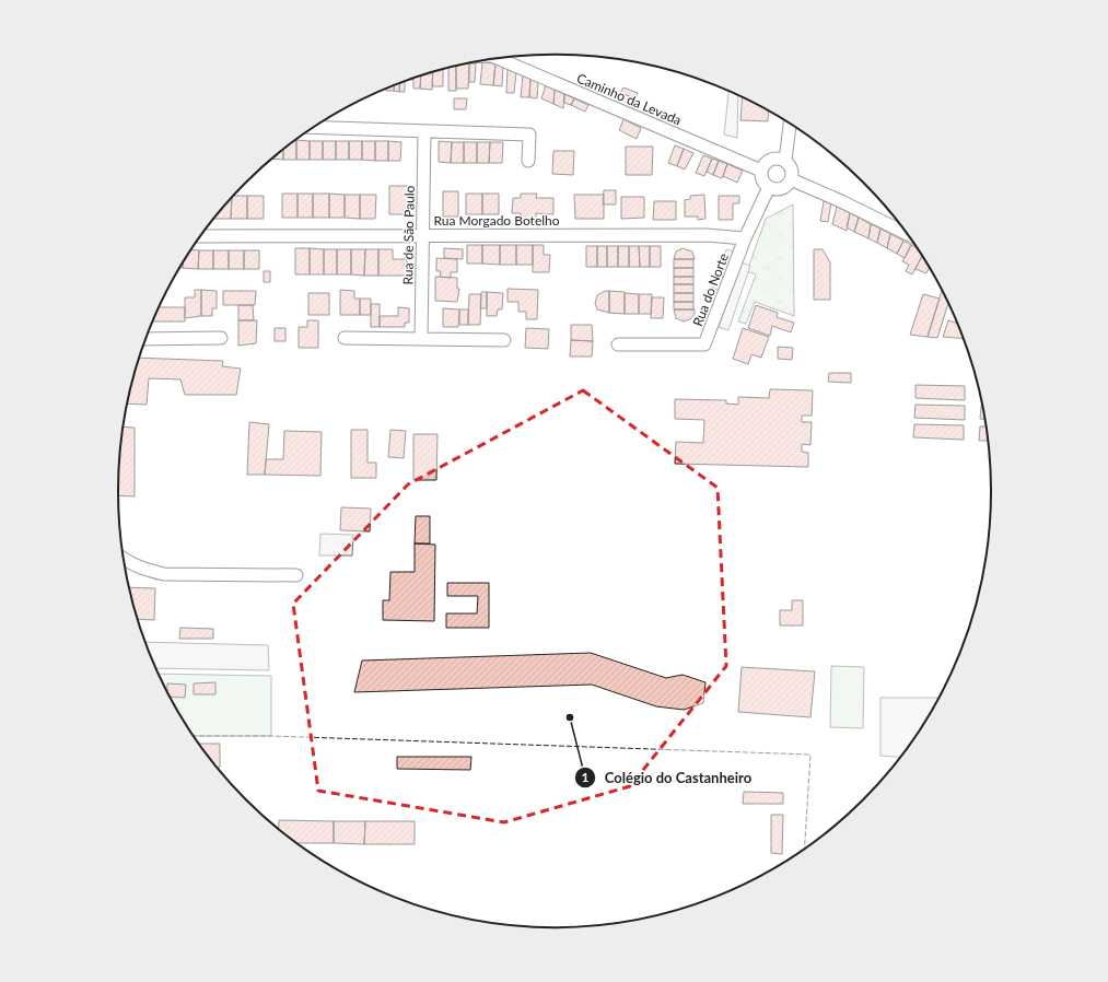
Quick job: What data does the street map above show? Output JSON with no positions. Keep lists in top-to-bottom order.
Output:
{
  "streets": {
    "street": [
      "Caminho da Levada",
      "Rua Morgado Botelho",
      "Rua de São Paulo",
      "Rua do Norte"
    ]
  },
  "crossings": [
    ["Rua Morgado Botelho", "Rua de São Paulo"],
    ["Rua Morgado Botelho", "Rua do Norte"]
  ],
  "places": ["Colégio do Castanheiro"]
}
